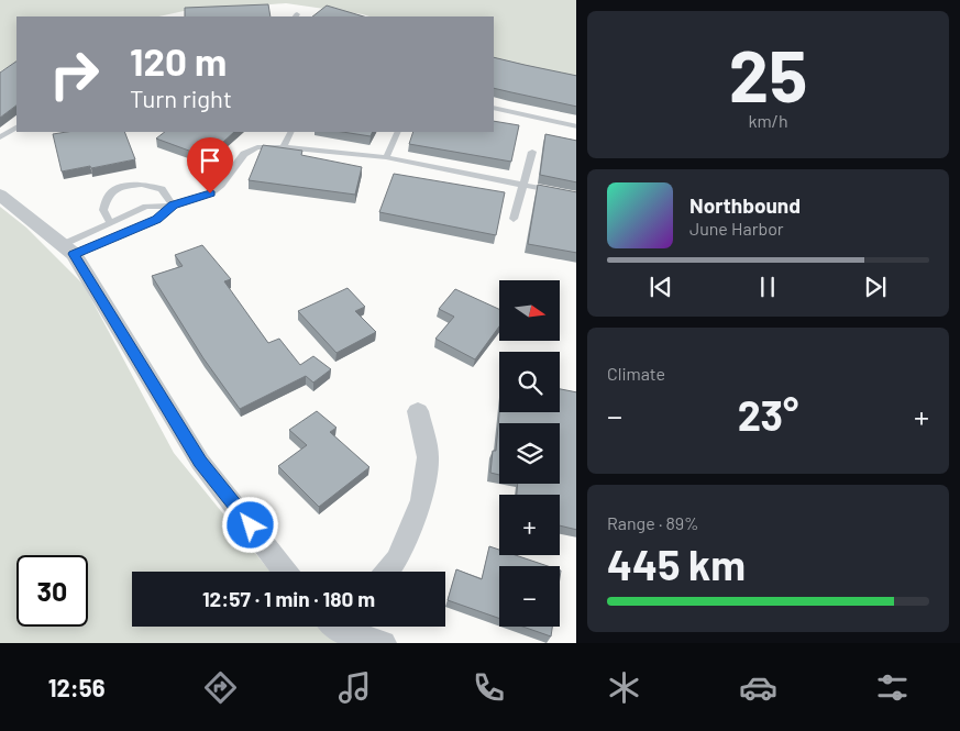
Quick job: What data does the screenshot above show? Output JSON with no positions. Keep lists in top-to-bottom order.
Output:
{
  "north": "right",
  "page": {
    "tile": [
      ["25", "km/h"],
      "Climate",
      ["Range · 89%", "445 km"]
    ],
    "turn": ["120 m", "Turn right"],
    "song": ["Northbound", "June Harbor"],
    "map_buttons": ["+", "−"],
    "heat": ["−", "23°", "+"],
    "limit": "30",
    "trip": "12:57 · 1 min · 180 m",
    "tabs": "12:56"
  }
}
